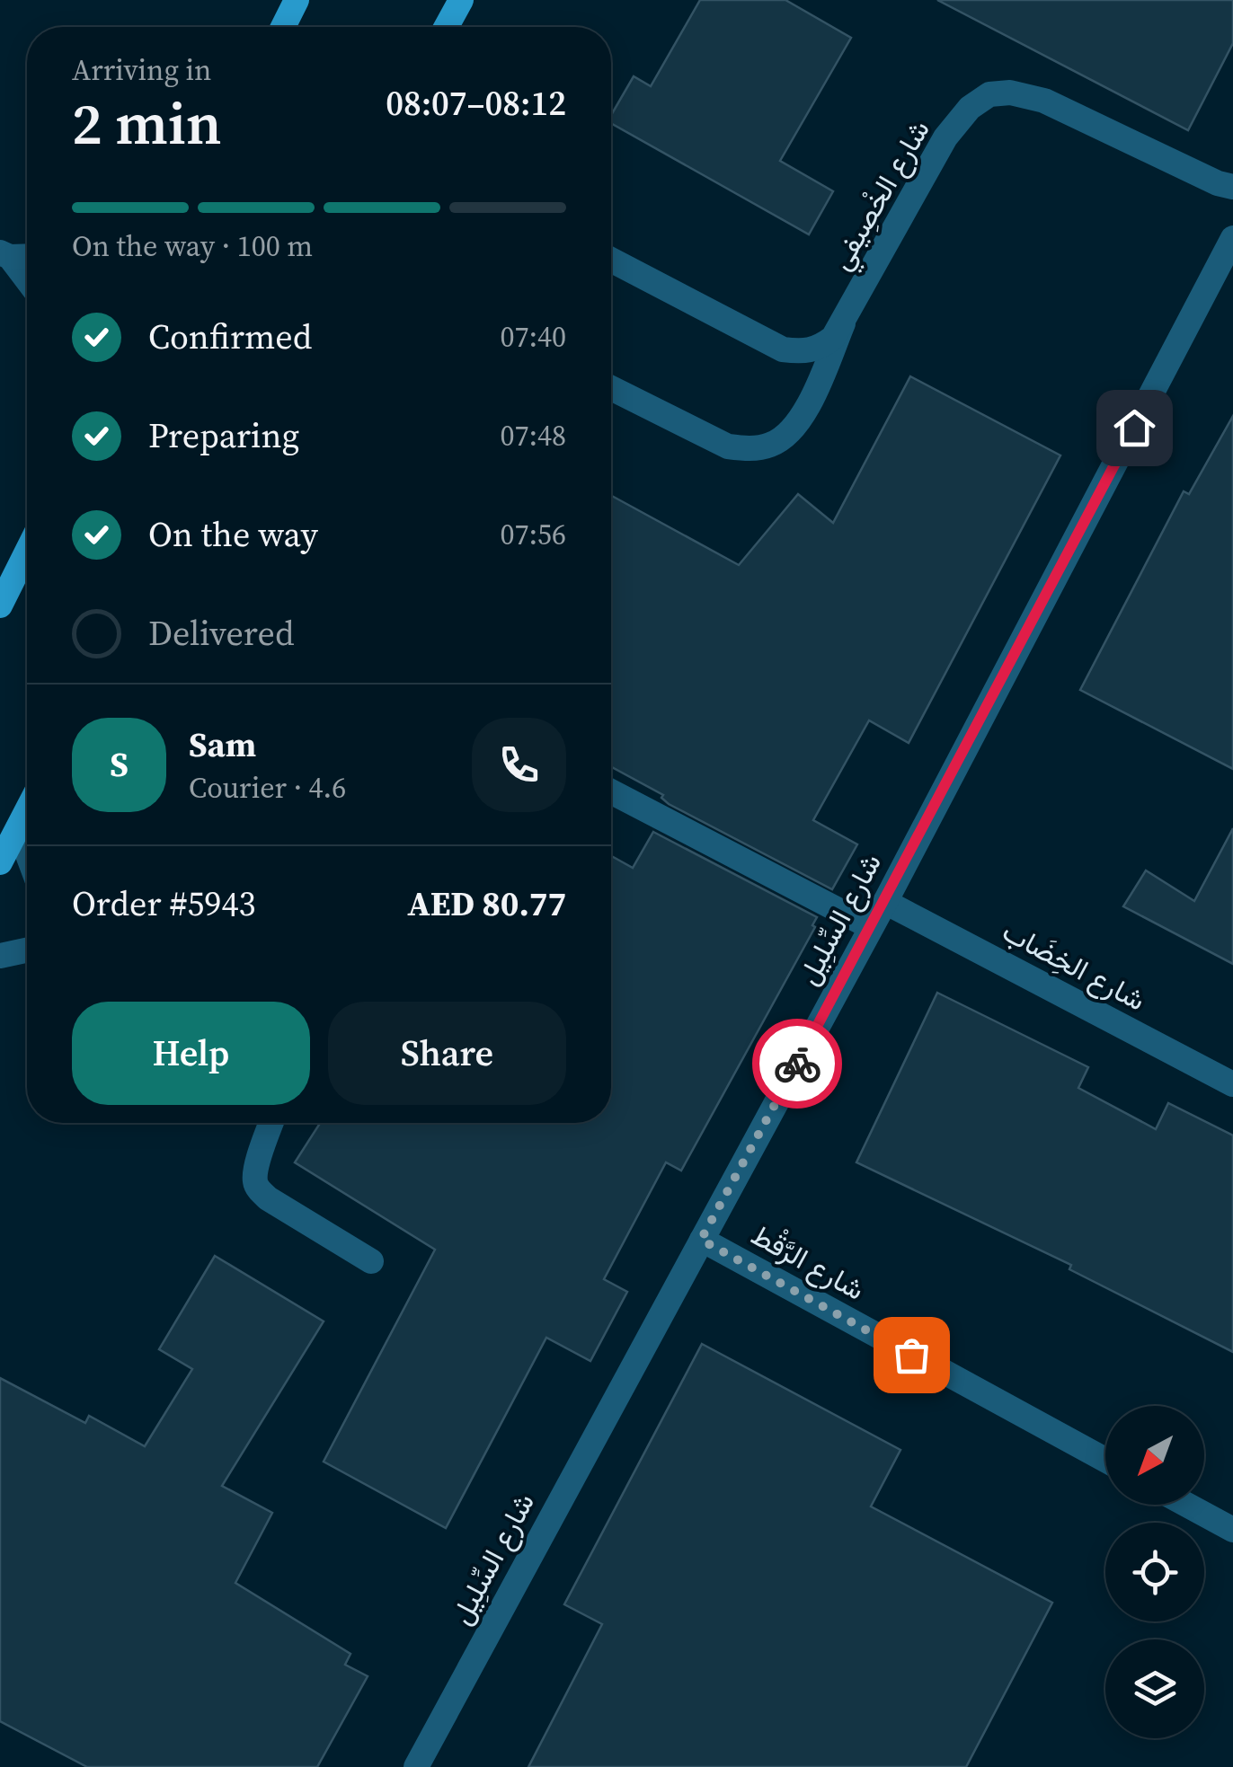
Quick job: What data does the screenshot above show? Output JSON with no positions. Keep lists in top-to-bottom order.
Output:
{
  "streets": {
    "street": [
      "شارع الخْصِيفي",
      "شارع السِّلِيل",
      "شارع الخِضَاب",
      "شارع الرَّقْط"
    ]
  },
  "crossings": [
    ["شارع السِّلِيل", "شارع الخِضَاب"],
    ["شارع السِّلِيل", "شارع الرَّقْط"]
  ],
  "north": "bottom left",
  "page": {
    "heading": ["2 min", "Arriving in", "08:07–08:12"],
    "panel": [
      "Sam",
      "Courier · 4.6",
      "Order #5943",
      "AED 80.77"
    ],
    "bar": "On the way · 100 m",
    "list": [
      ["Confirmed", "07:40"],
      ["Preparing", "07:48"],
      ["On the way", "07:56"],
      "Delivered"
    ],
    "round": "S",
    "buttons": ["Help", "Share"]
  }
}
